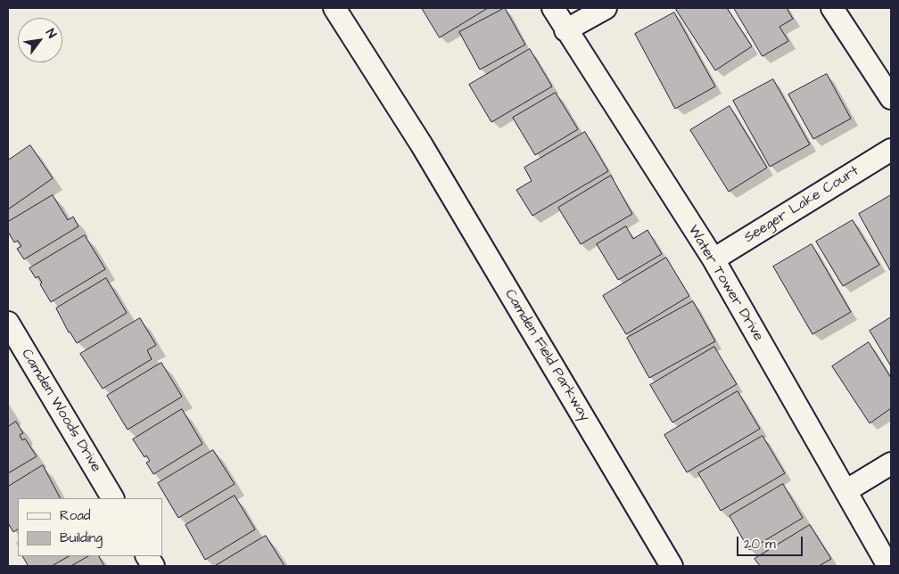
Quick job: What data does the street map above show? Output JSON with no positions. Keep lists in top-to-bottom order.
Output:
{
  "streets": {
    "street": [
      "Seeger Lake Court",
      "Water Tower Drive",
      "Camden Field Parkway",
      "Camden Woods Drive"
    ]
  },
  "crossings": [
    ["Seeger Lake Court", "Water Tower Drive"]
  ],
  "legend": ["Road", "Building"],
  "scale_bar": "20 m",
  "north": "top right"
}
